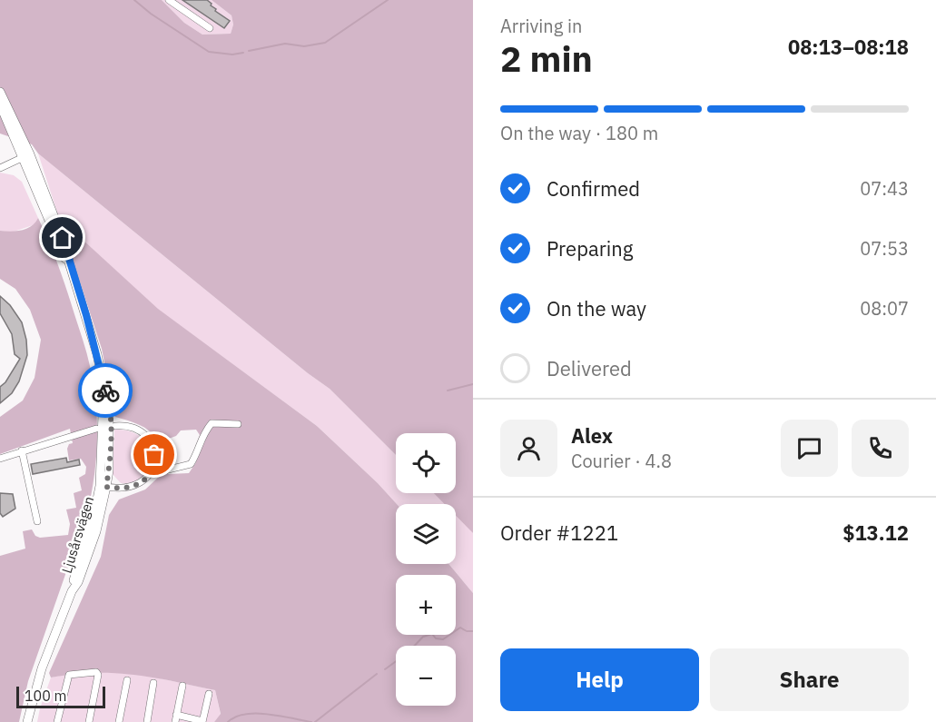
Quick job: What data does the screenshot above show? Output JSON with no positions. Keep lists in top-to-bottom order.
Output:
{
  "streets": {
    "main road": ["Ljusårsvägen"]
  },
  "scale_bar": "100 m",
  "page": {
    "heading": ["2 min", "Arriving in", "08:13–08:18"],
    "panel": [
      "Alex",
      "Courier · 4.8",
      "Order #1221",
      "$13.12"
    ],
    "bar": "On the way · 180 m",
    "list": [
      ["Confirmed", "07:43"],
      ["Preparing", "07:53"],
      ["On the way", "08:07"],
      "Delivered"
    ],
    "map_buttons": ["+", "−"],
    "buttons": ["Help", "Share"],
    "scale": "100 m"
  }
}
